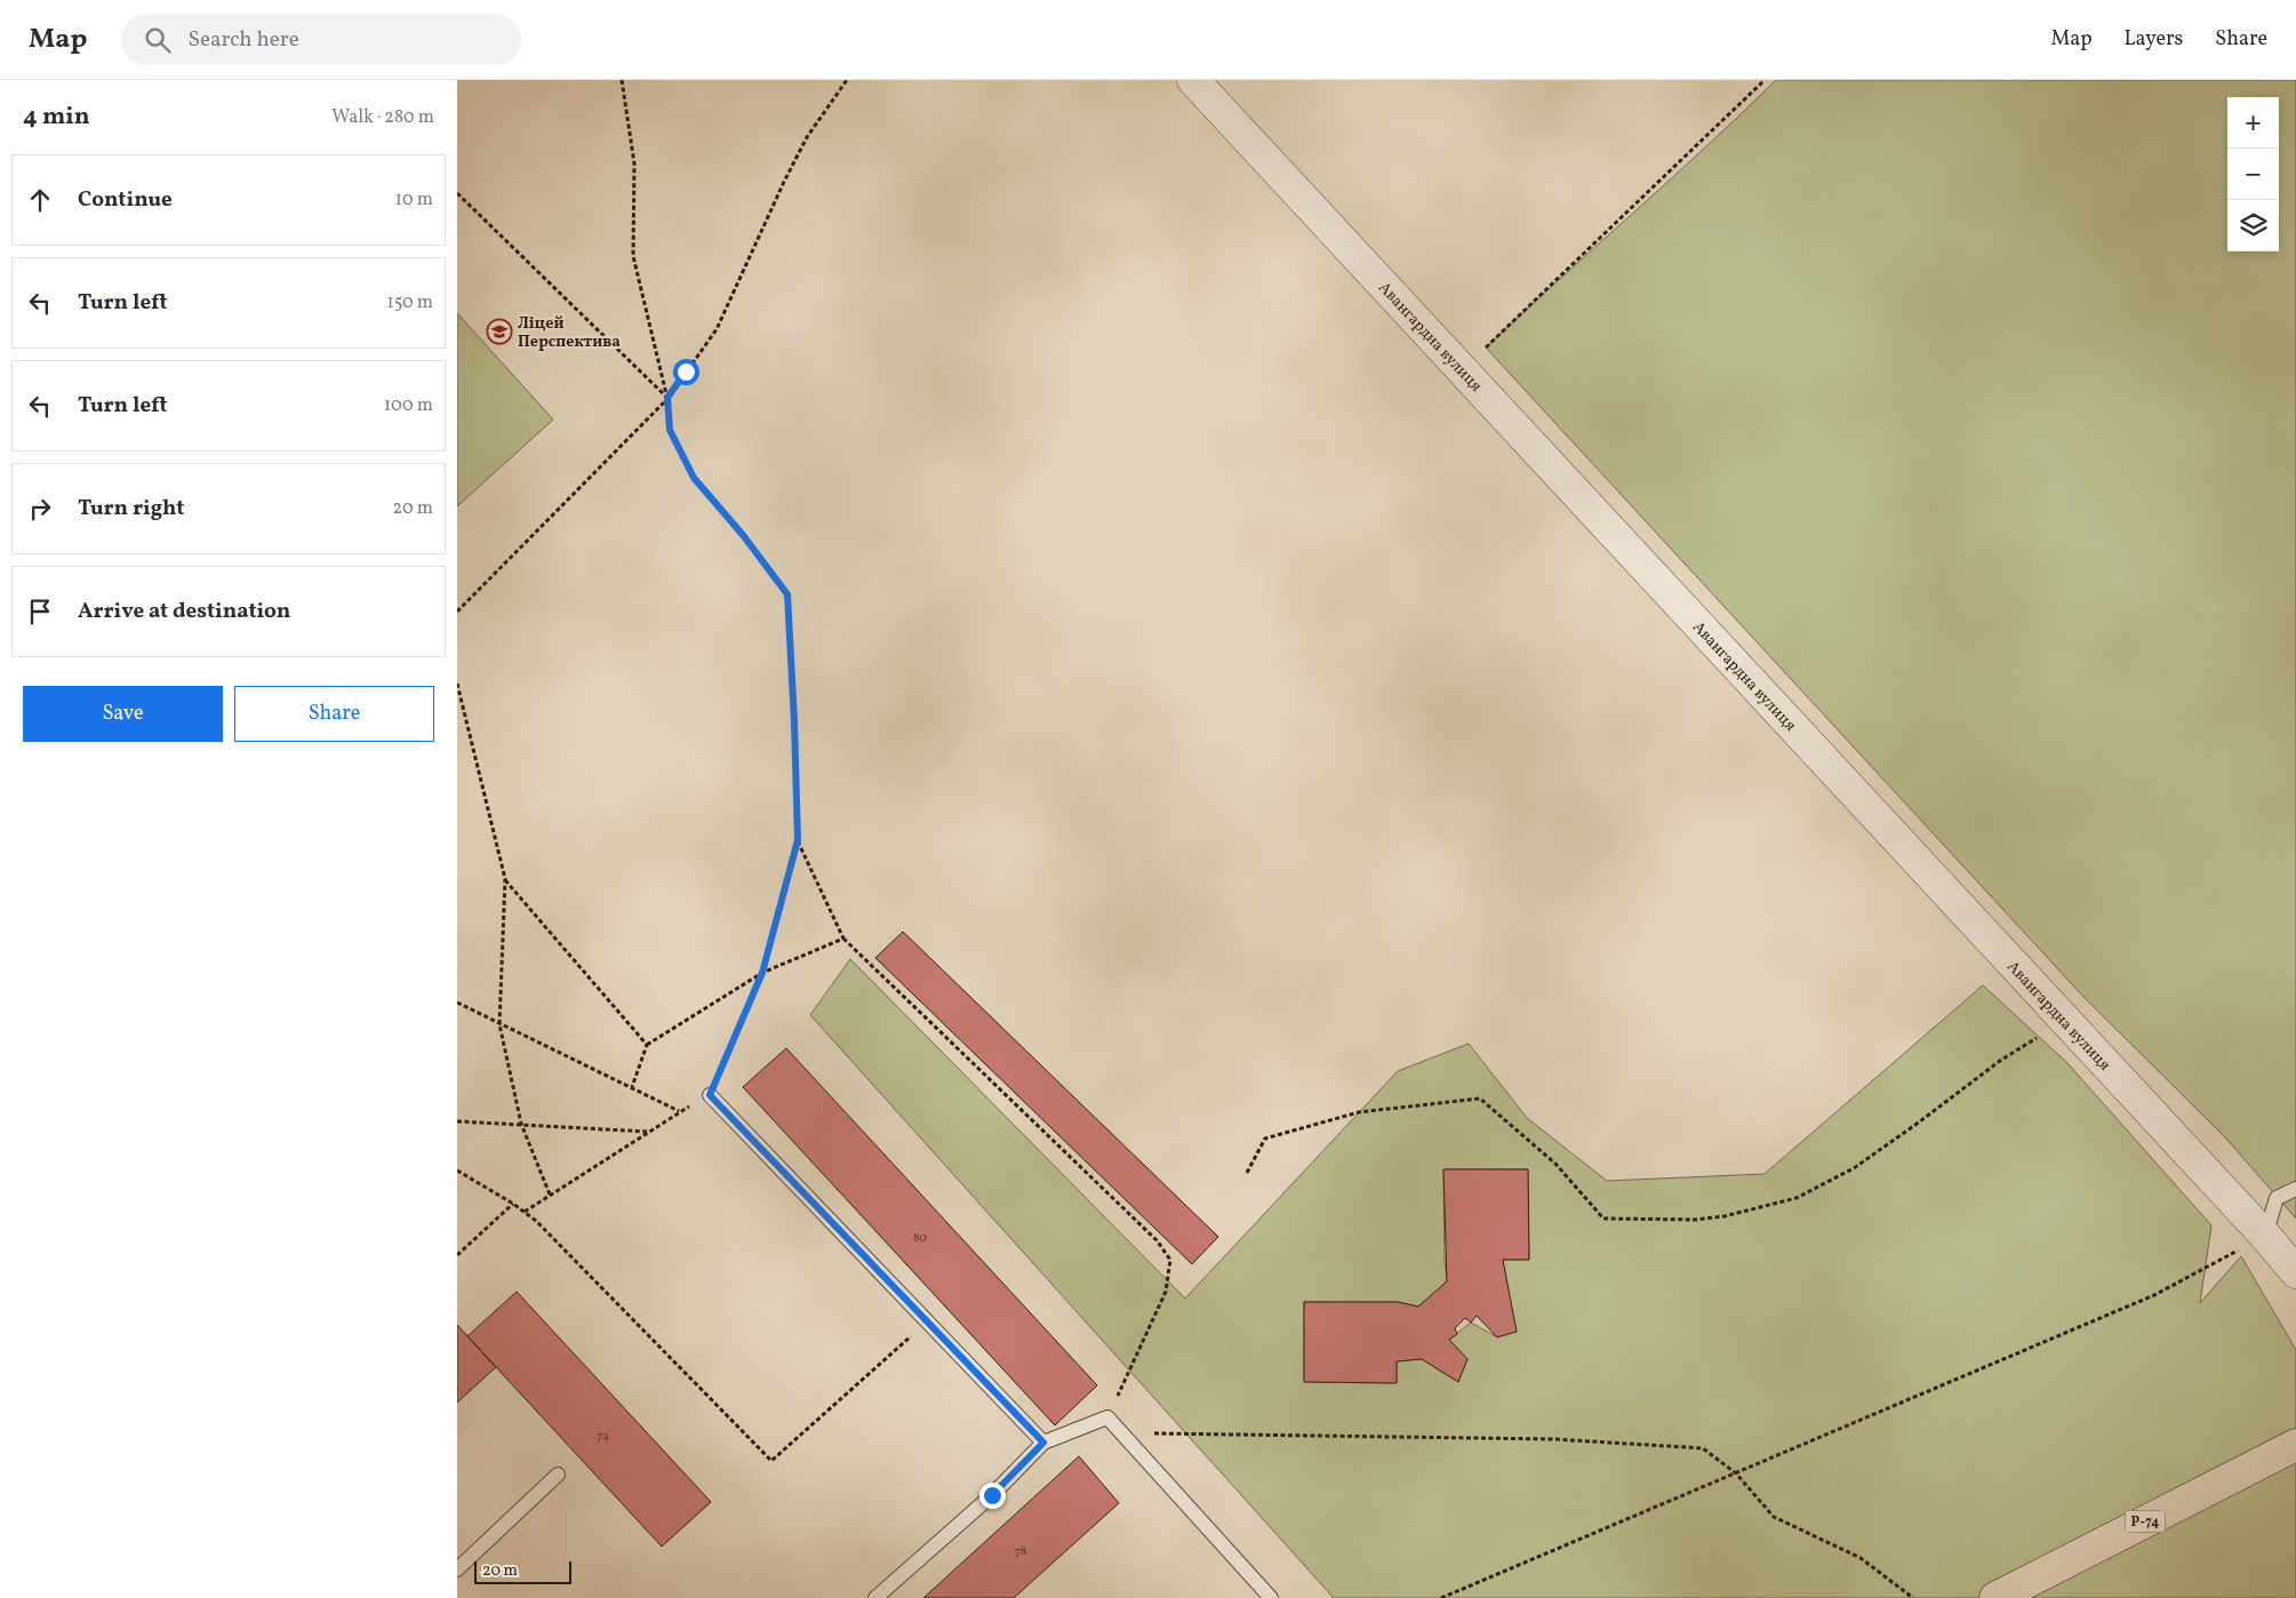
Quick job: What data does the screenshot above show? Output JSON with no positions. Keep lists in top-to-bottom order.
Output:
{
  "streets": {
    "main road": ["Р-74"],
    "street": ["Авангардна вулиця"]
  },
  "places": {
    "school or university": ["Ліцей Перспектива"]
  },
  "house_numbers": ["80", "74", "78"],
  "scale_bar": "20 m",
  "page": {
    "header": "Map",
    "search": "Search here",
    "nav": ["Map", "Layers", "Share"],
    "heading": ["4 min", "Walk · 280 m"],
    "map_buttons": ["+", "−"],
    "list": [
      ["Continue", "10 m"],
      ["Turn left", "150 m"],
      ["Turn left", "100 m"],
      ["Turn right", "20 m"],
      "Arrive at destination"
    ],
    "buttons": ["Save", "Share"],
    "scale": "20 m"
  }
}
